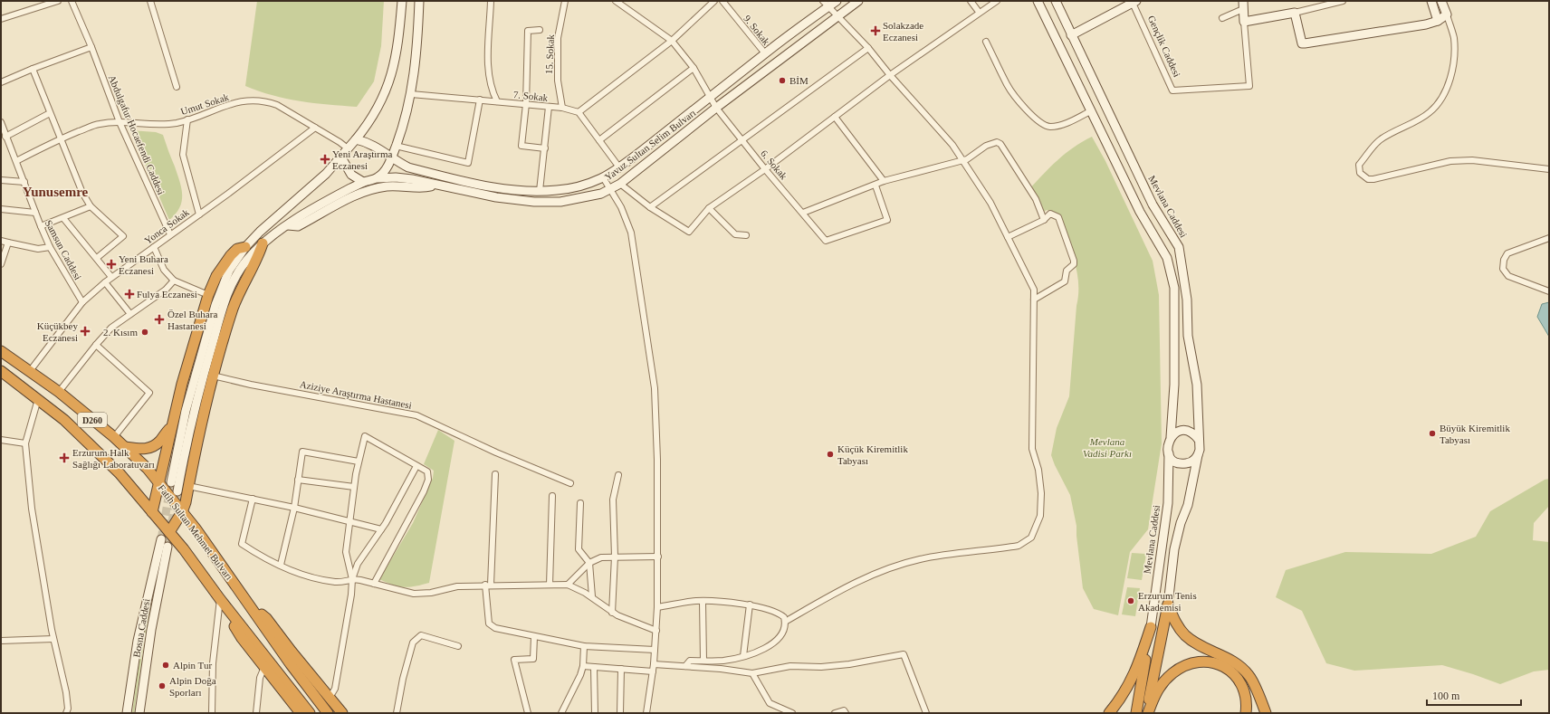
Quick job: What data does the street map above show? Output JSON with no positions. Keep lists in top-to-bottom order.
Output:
{
  "streets": {
    "highway": ["D260", "Fatih Sultan Mehmet Bulvarı"],
    "main road": [
      "Gençlik Caddesi",
      "Yavuz Sultan Selim Bulvarı",
      "Mevlana Caddesi",
      "Bosna Caddesi"
    ],
    "street": [
      "9. Sokak",
      "15. Sokak",
      "7. Sokak",
      "Umut Sokak",
      "Abdulgafur Hocaefendi Caddesi",
      "6. Sokak",
      "Yonca Sokak",
      "Samsun Caddesi",
      "Aziziye Araştırma Hastanesi"
    ]
  },
  "crossings": [
    ["9. Sokak", "Yavuz Sultan Selim Bulvarı"],
    ["15. Sokak", "7. Sokak"],
    ["Umut Sokak", "Abdulgafur Hocaefendi Caddesi"],
    ["Umut Sokak", "Yavuz Sultan Selim Bulvarı"],
    ["Umut Sokak", "Yonca Sokak"],
    ["Umut Sokak", "Samsun Caddesi"],
    ["Abdulgafur Hocaefendi Caddesi", "Yonca Sokak"],
    ["Yavuz Sultan Selim Bulvarı", "6. Sokak"],
    ["Yonca Sokak", "Samsun Caddesi"],
    ["Yonca Sokak", "Fatih Sultan Mehmet Bulvarı"]
  ],
  "districts": ["Yunusemre"],
  "parks": ["Mevlana Vadisi Parkı"],
  "places": {
    "health": [
      "Solakzade Eczanesi",
      "Yeni Araştırma Eczanesi",
      "Yeni Buhara Eczanesi",
      "Fulya Eczanesi",
      "Özel Buhara Hastanesi",
      "Küçükbey Eczanesi",
      "Erzurum Halk Sağlığı Laboratuvarı"
    ],
    "other": [
      "BİM",
      "2. Kısım",
      "Büyük Kiremitlik Tabyası",
      "Küçük Kiremitlik Tabyası",
      "Erzurum Tenis Akademisi",
      "Alpin Tur",
      "Alpin Doğa Sporları"
    ]
  },
  "scale_bar": "100 m"
}
